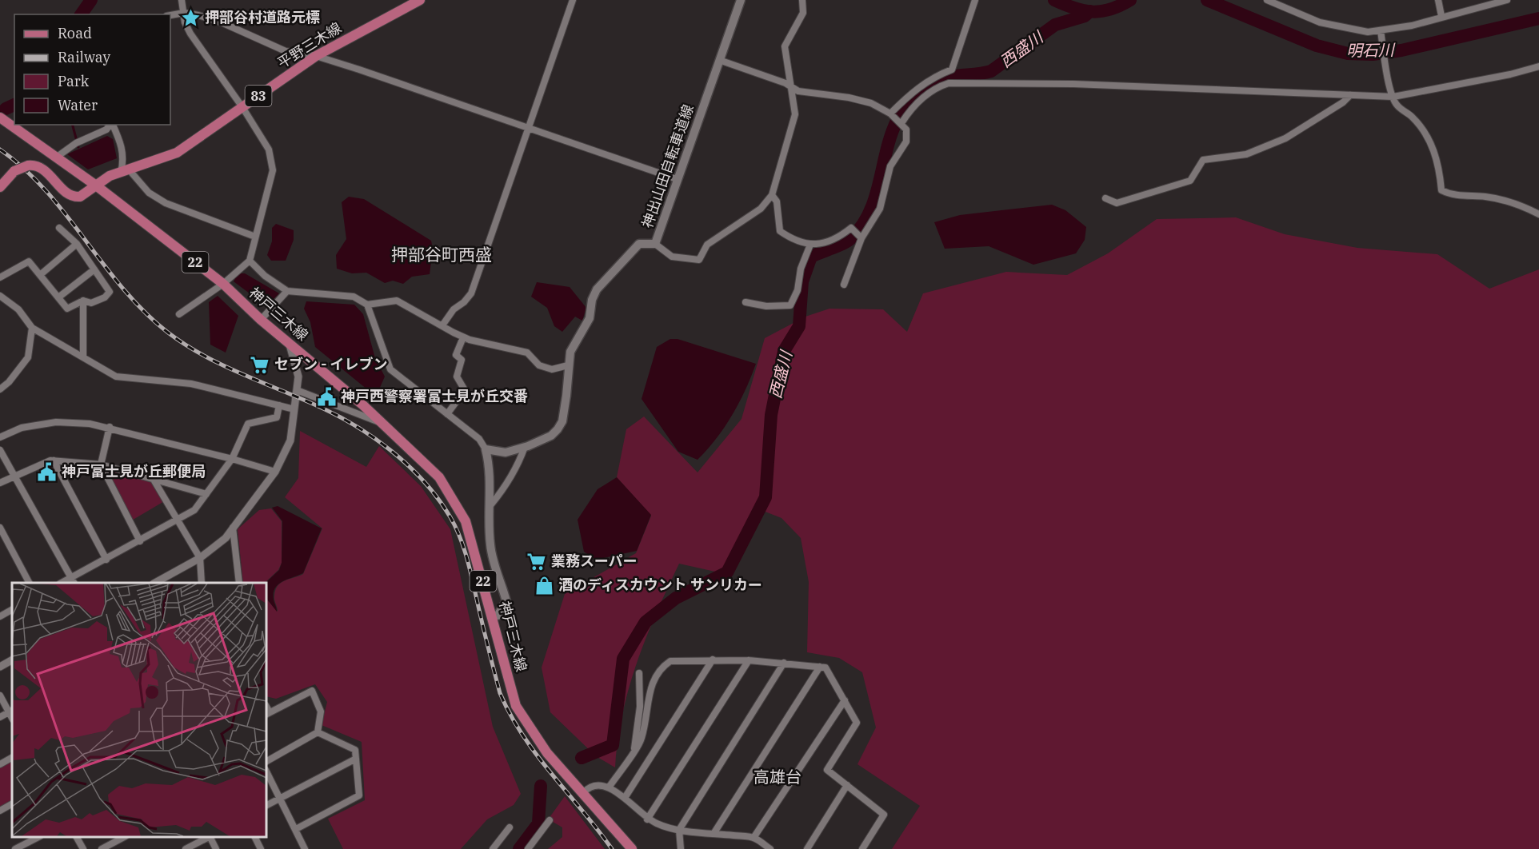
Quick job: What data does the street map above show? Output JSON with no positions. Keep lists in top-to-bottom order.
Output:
{
  "streets": {
    "main road": [
      "平野三木線",
      "83",
      "神出山田自転車道線",
      "22",
      "神戸三木線"
    ]
  },
  "crossings": [
    ["平野三木線", "神戸三木線"]
  ],
  "districts": ["押部谷町西盛", "高雄台"],
  "water": ["西盛川", "明石川"],
  "places": {
    "place": ["押部谷村道路元標"],
    "supermarket": ["セブン - イレブン", "業務スーパー"],
    "public building": ["神戸西警察署富士見が丘交番", "神戸富士見が丘郵便局"],
    "shop": ["酒のディスカウント サンリカー"]
  },
  "legend": [
    "Road",
    "Railway",
    "Park",
    "Water"
  ]
}
